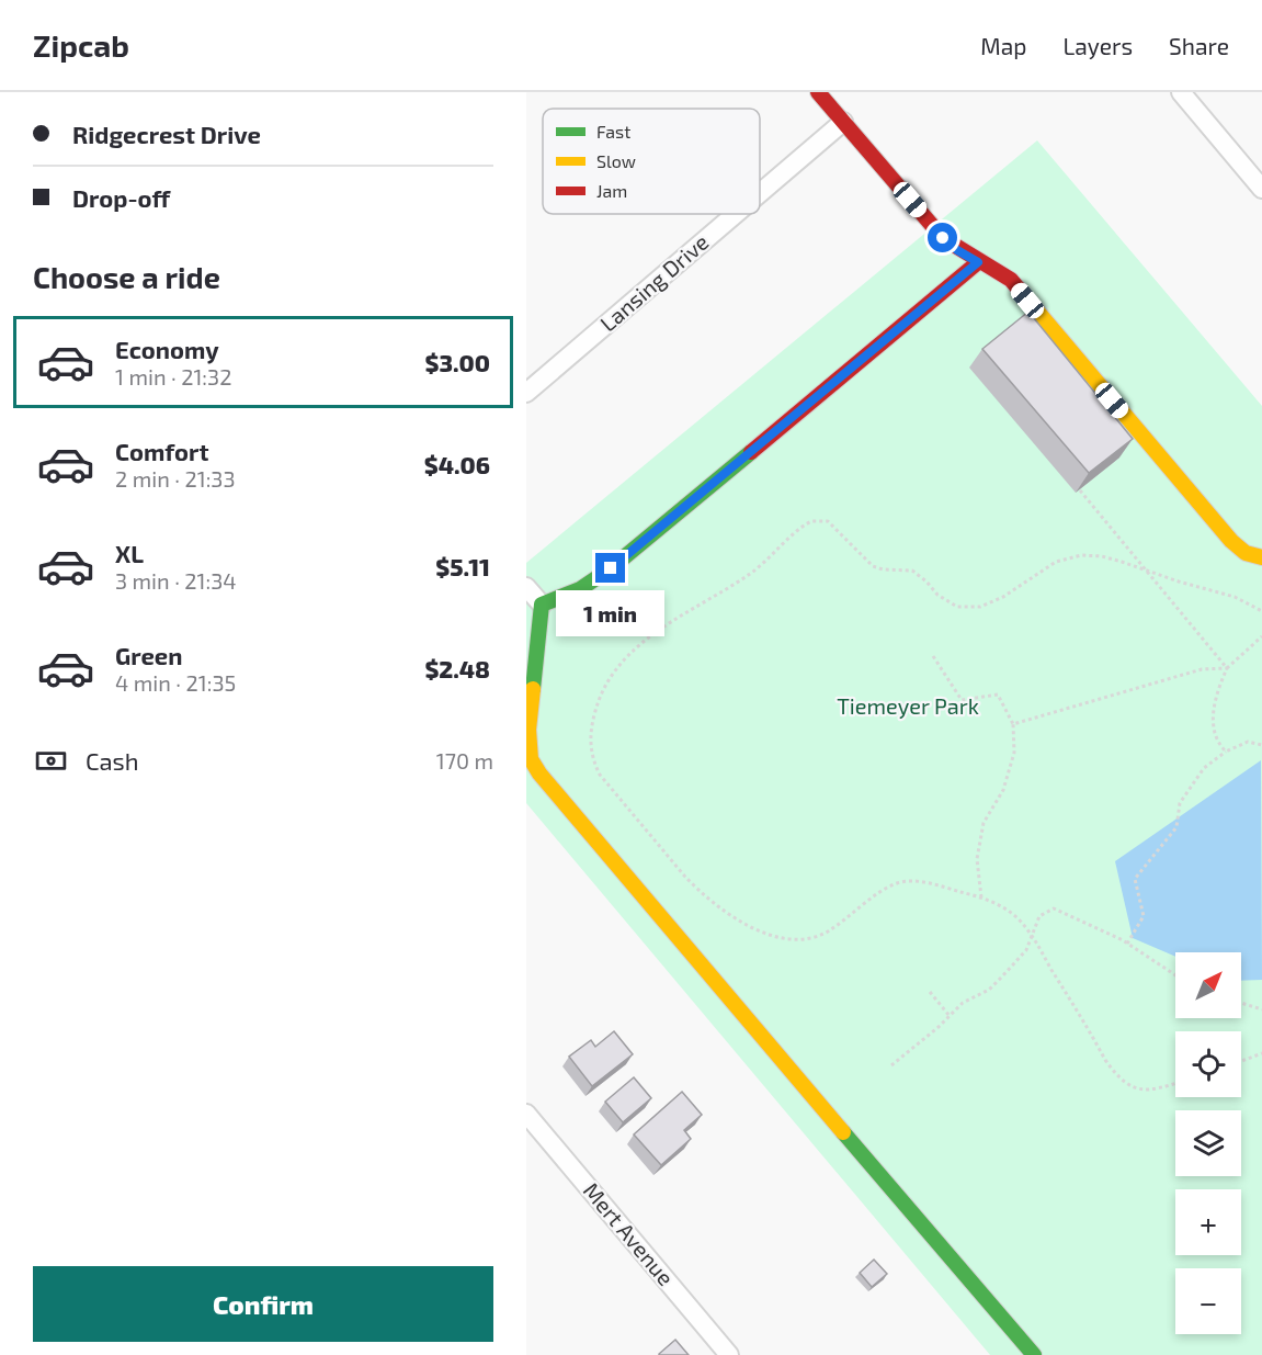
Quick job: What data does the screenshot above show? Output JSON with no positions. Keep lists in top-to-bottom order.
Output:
{
  "streets": {
    "street": ["Lansing Drive", "Mert Avenue"]
  },
  "parks": ["Tiemeyer Park"],
  "legend": ["Fast", "Slow", "Jam"],
  "north": "top right",
  "page": {
    "header": "Zipcab",
    "nav": ["Map", "Layers", "Share"],
    "banner": ["Ridgecrest Drive", "Drop-off"],
    "heading": "Choose a ride",
    "list": [
      {
        "name": "Economy",
        "note": "1 min · 21:32",
        "value": "$3.00"
      },
      {
        "name": "Comfort",
        "note": "2 min · 21:33",
        "value": "$4.06"
      },
      {
        "name": "XL",
        "note": "3 min · 21:34",
        "value": "$5.11"
      },
      {
        "name": "Green",
        "note": "4 min · 21:35",
        "value": "$2.48"
      }
    ],
    "bubble": "1 min",
    "pay": ["Cash", "170 m"],
    "map_buttons": ["+", "−"],
    "buttons": "Confirm"
  }
}
